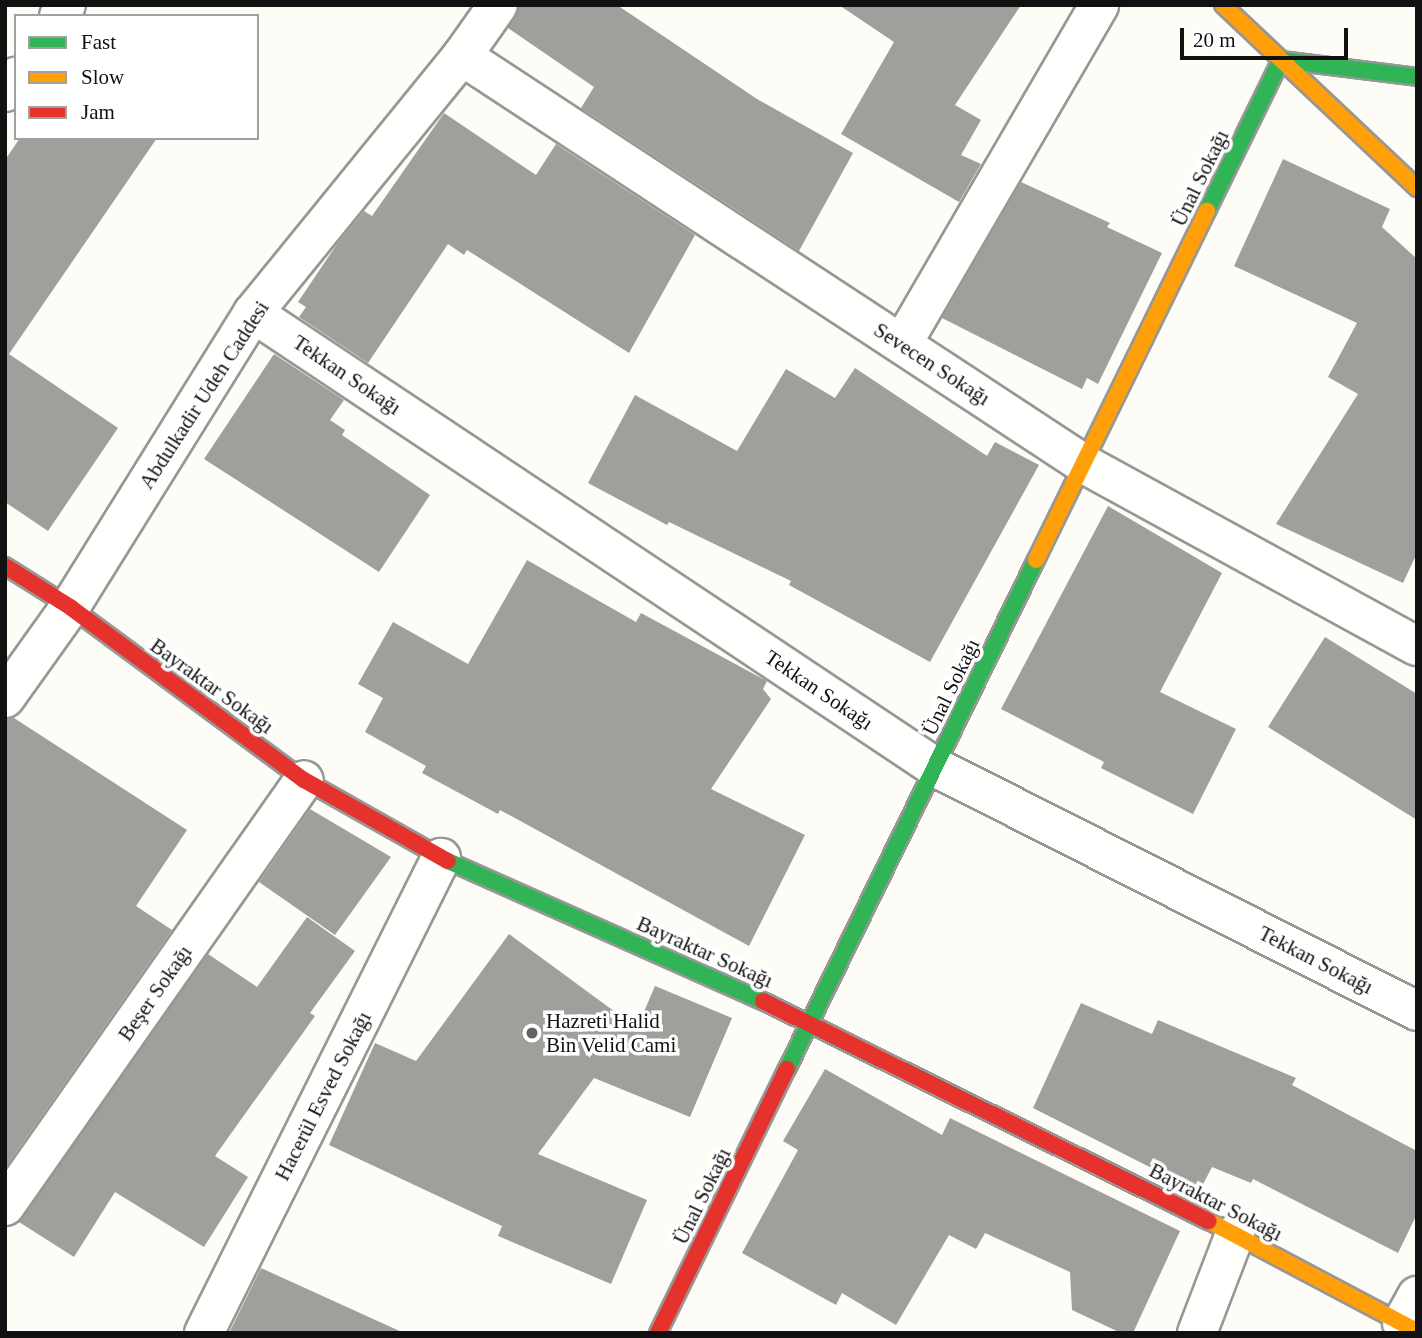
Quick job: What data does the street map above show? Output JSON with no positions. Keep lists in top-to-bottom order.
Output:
{
  "streets": {
    "street": [
      "Ünal Sokağı",
      "Sevecen Sokağı",
      "Tekkan Sokağı",
      "Abdulkadir Udeh Caddesi",
      "Bayraktar Sokağı",
      "Beşer Sokağı",
      "Hacerül Esved Sokağı"
    ]
  },
  "crossings": [
    ["Ünal Sokağı", "Sevecen Sokağı"],
    ["Ünal Sokağı", "Tekkan Sokağı"],
    ["Ünal Sokağı", "Bayraktar Sokağı"],
    ["Sevecen Sokağı", "Abdulkadir Udeh Caddesi"],
    ["Tekkan Sokağı", "Abdulkadir Udeh Caddesi"],
    ["Abdulkadir Udeh Caddesi", "Bayraktar Sokağı"],
    ["Bayraktar Sokağı", "Beşer Sokağı"],
    ["Bayraktar Sokağı", "Hacerül Esved Sokağı"]
  ],
  "places": ["Hazreti Halid Bin Velid Cami"],
  "legend": ["Fast", "Slow", "Jam"],
  "scale_bar": "20 m"
}
